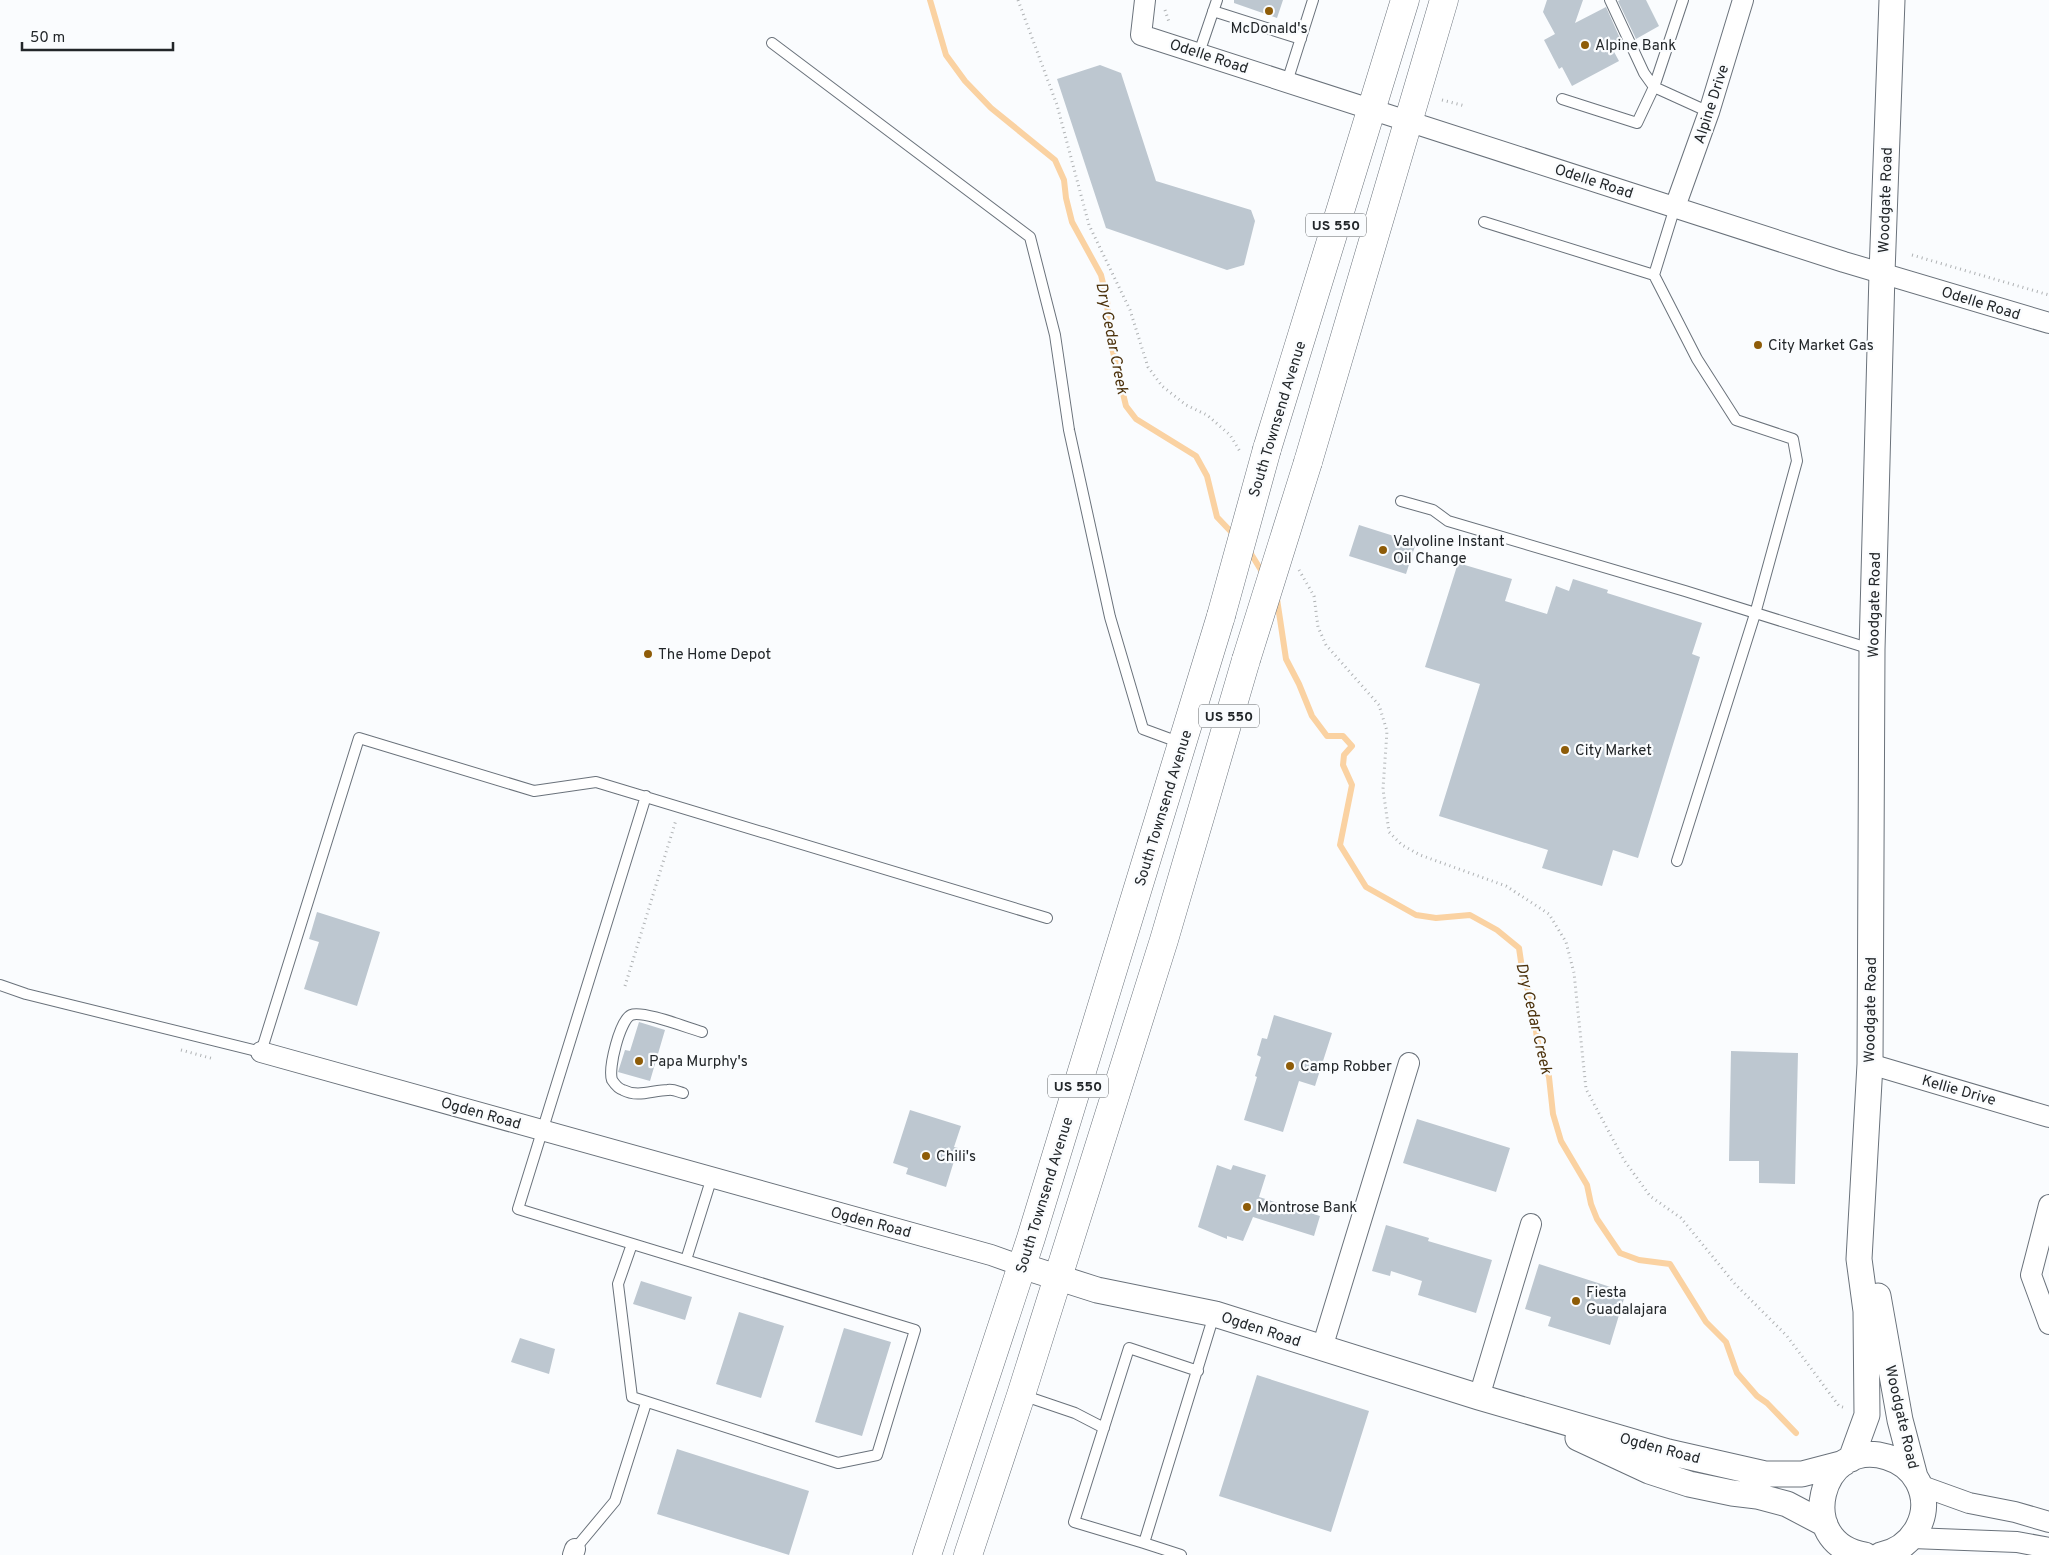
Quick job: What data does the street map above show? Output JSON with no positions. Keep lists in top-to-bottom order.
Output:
{
  "streets": {
    "highway": ["US 550", "South Townsend Avenue"],
    "street": [
      "Odelle Road",
      "Alpine Drive",
      "Woodgate Road",
      "Kellie Drive",
      "Ogden Road"
    ]
  },
  "crossings": [
    ["Odelle Road", "Alpine Drive"],
    ["Odelle Road", "Woodgate Road"],
    ["Odelle Road", "US 550"],
    ["Odelle Road", "South Townsend Avenue"],
    ["Woodgate Road", "Kellie Drive"],
    ["Woodgate Road", "Ogden Road"],
    ["US 550", "Ogden Road"],
    ["South Townsend Avenue", "Ogden Road"]
  ],
  "water": ["Dry Cedar Creek"],
  "places": [
    "McDonald's",
    "Alpine Bank",
    "City Market Gas",
    "Valvoline Instant Oil Change",
    "The Home Depot",
    "City Market",
    "Papa Murphy's",
    "Camp Robber",
    "Chili's",
    "Montrose Bank",
    "Fiesta Guadalajara"
  ],
  "scale_bar": "50 m"
}
